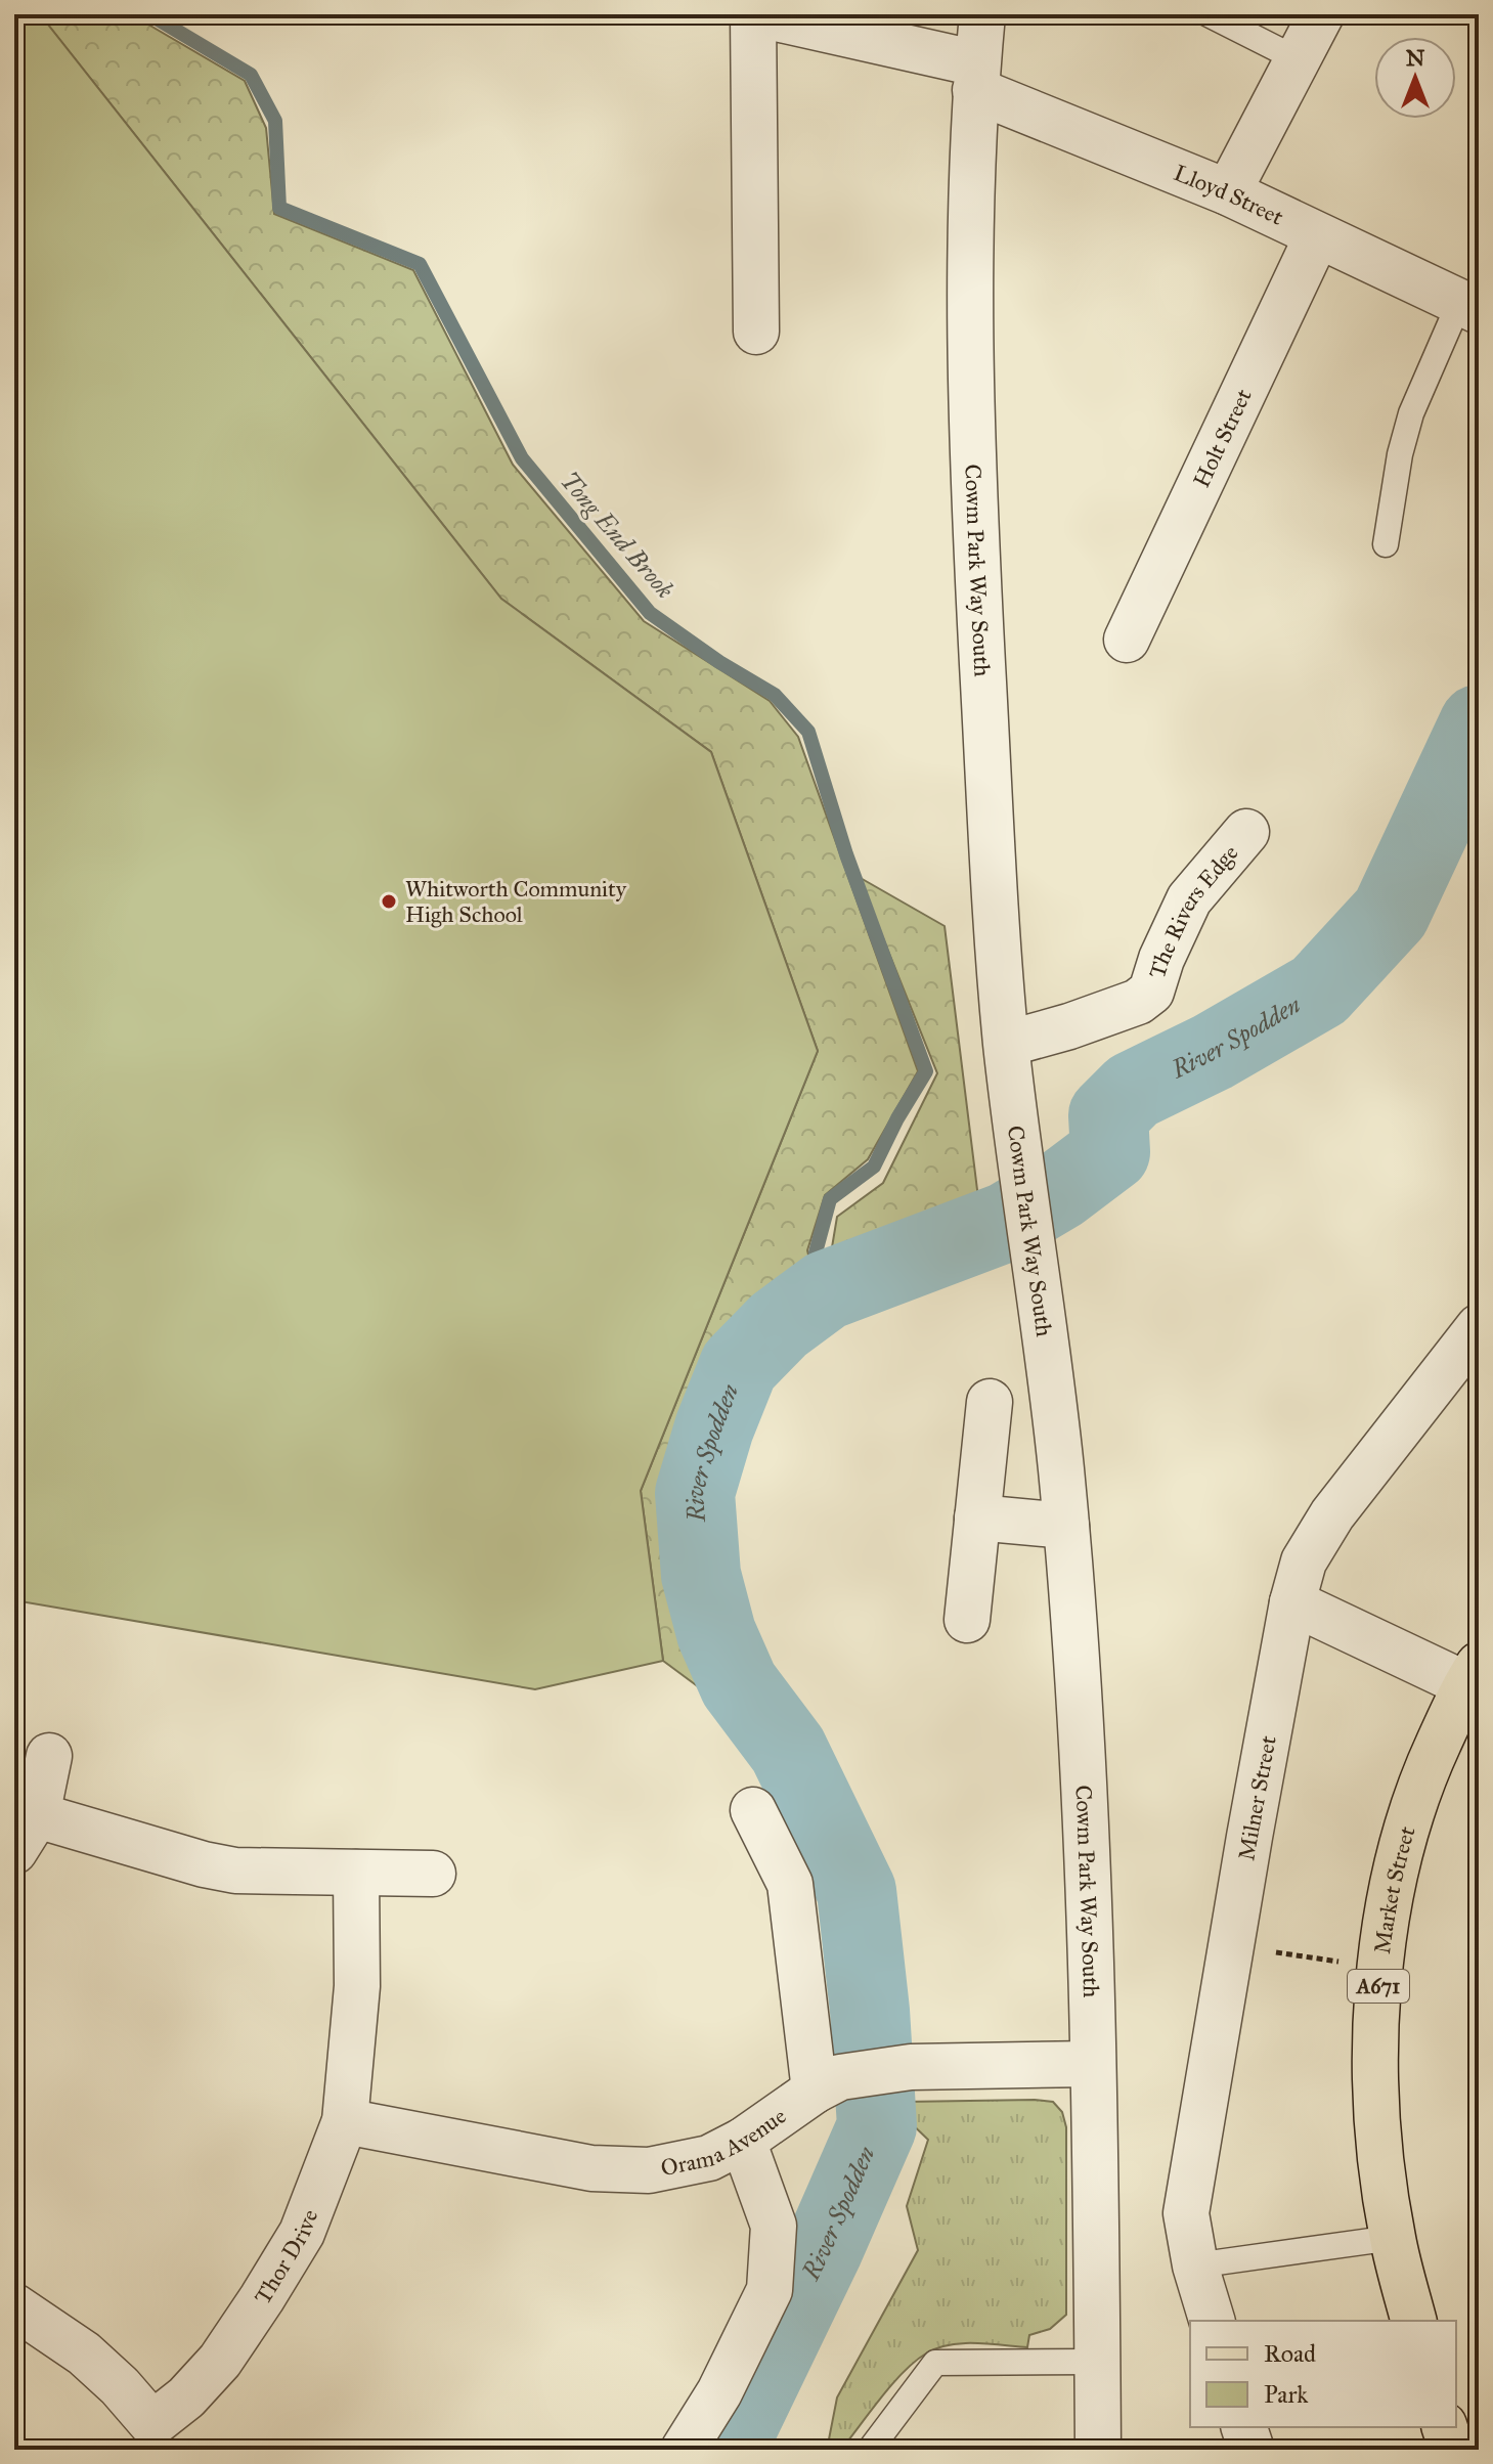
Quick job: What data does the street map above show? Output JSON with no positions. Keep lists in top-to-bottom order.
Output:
{
  "streets": {
    "main road": ["Market Street", "A671"],
    "street": [
      "Lloyd Street",
      "Holt Street",
      "Cowm Park Way South",
      "The Rivers Edge",
      "Milner Street",
      "Orama Avenue",
      "Thor Drive"
    ]
  },
  "crossings": [
    ["Lloyd Street", "Holt Street"],
    ["Lloyd Street", "Cowm Park Way South"],
    ["Cowm Park Way South", "The Rivers Edge"],
    ["Cowm Park Way South", "Orama Avenue"],
    ["Orama Avenue", "Thor Drive"]
  ],
  "water": ["Tong End Brook", "River Spodden"],
  "places": ["Whitworth Community High School"],
  "legend": ["Road", "Park"],
  "north": "top"
}
